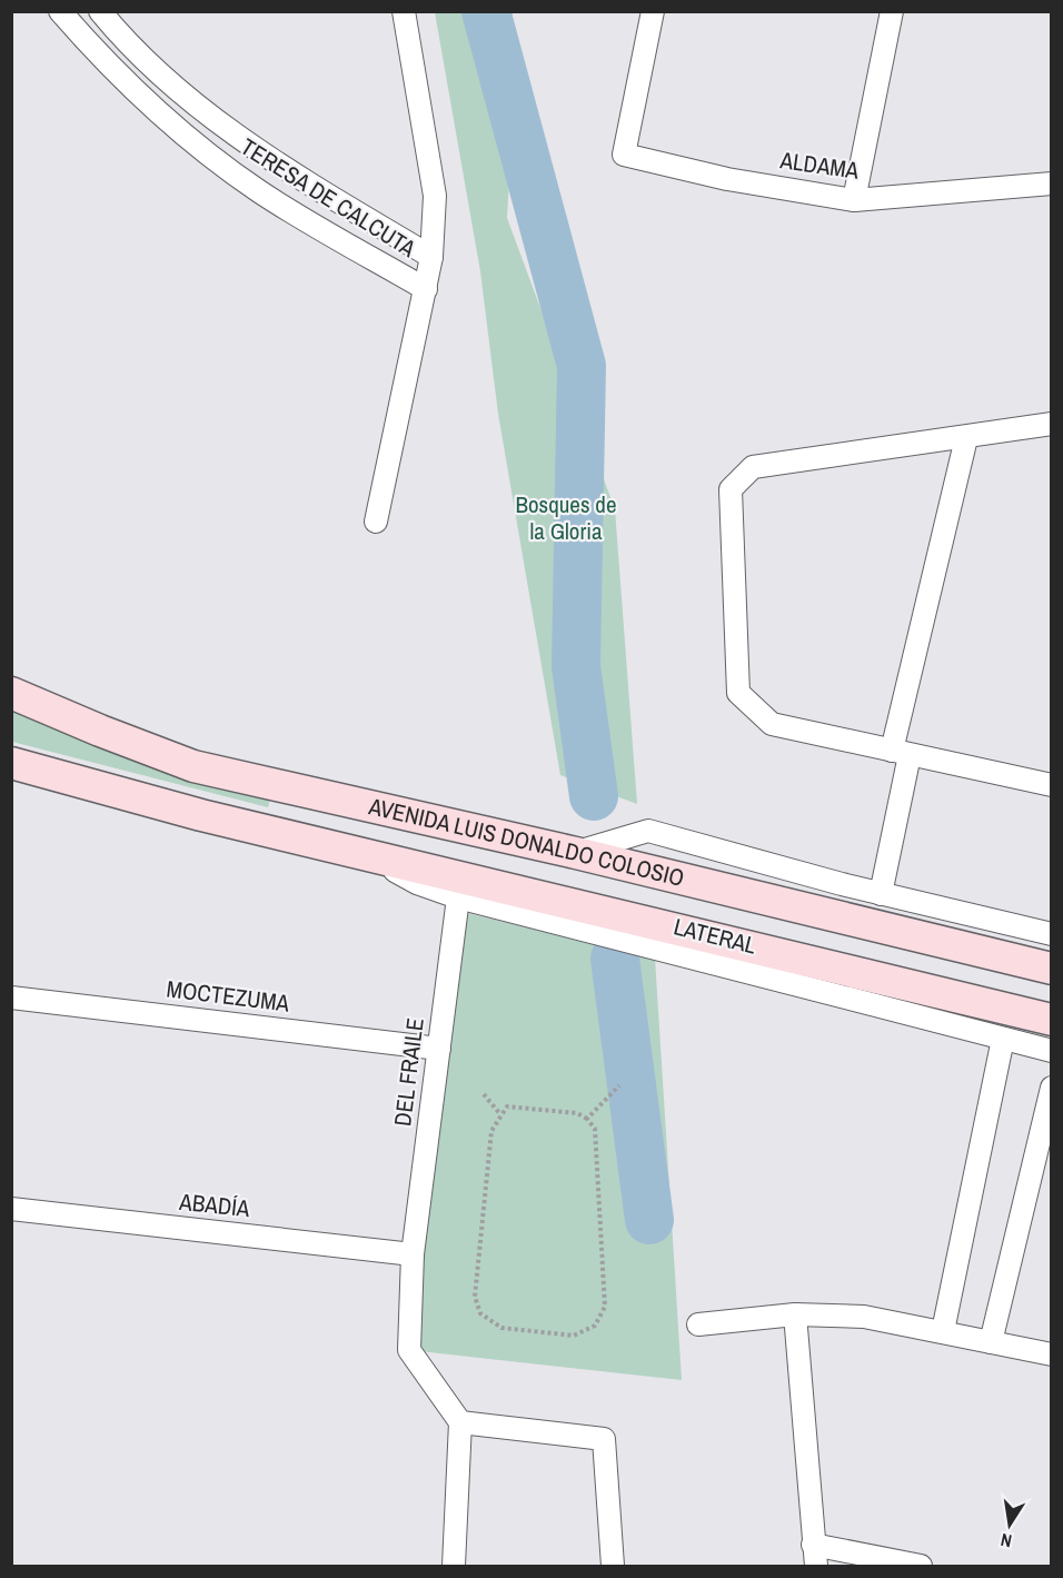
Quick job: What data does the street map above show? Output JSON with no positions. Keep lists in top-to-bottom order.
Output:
{
  "streets": {
    "street": [
      "ALDAMA",
      "TERESA DE CALCUTA",
      "AVENIDA LUIS DONALDO COLOSIO",
      "LATERAL",
      "MOCTEZUMA",
      "DEL FRAILE",
      "ABADÍA"
    ]
  },
  "crossings": [
    ["AVENIDA LUIS DONALDO COLOSIO", "LATERAL"],
    ["LATERAL", "DEL FRAILE"],
    ["MOCTEZUMA", "DEL FRAILE"],
    ["DEL FRAILE", "ABADÍA"]
  ],
  "parks": ["Bosques de la Gloria"],
  "north": "bottom"
}
